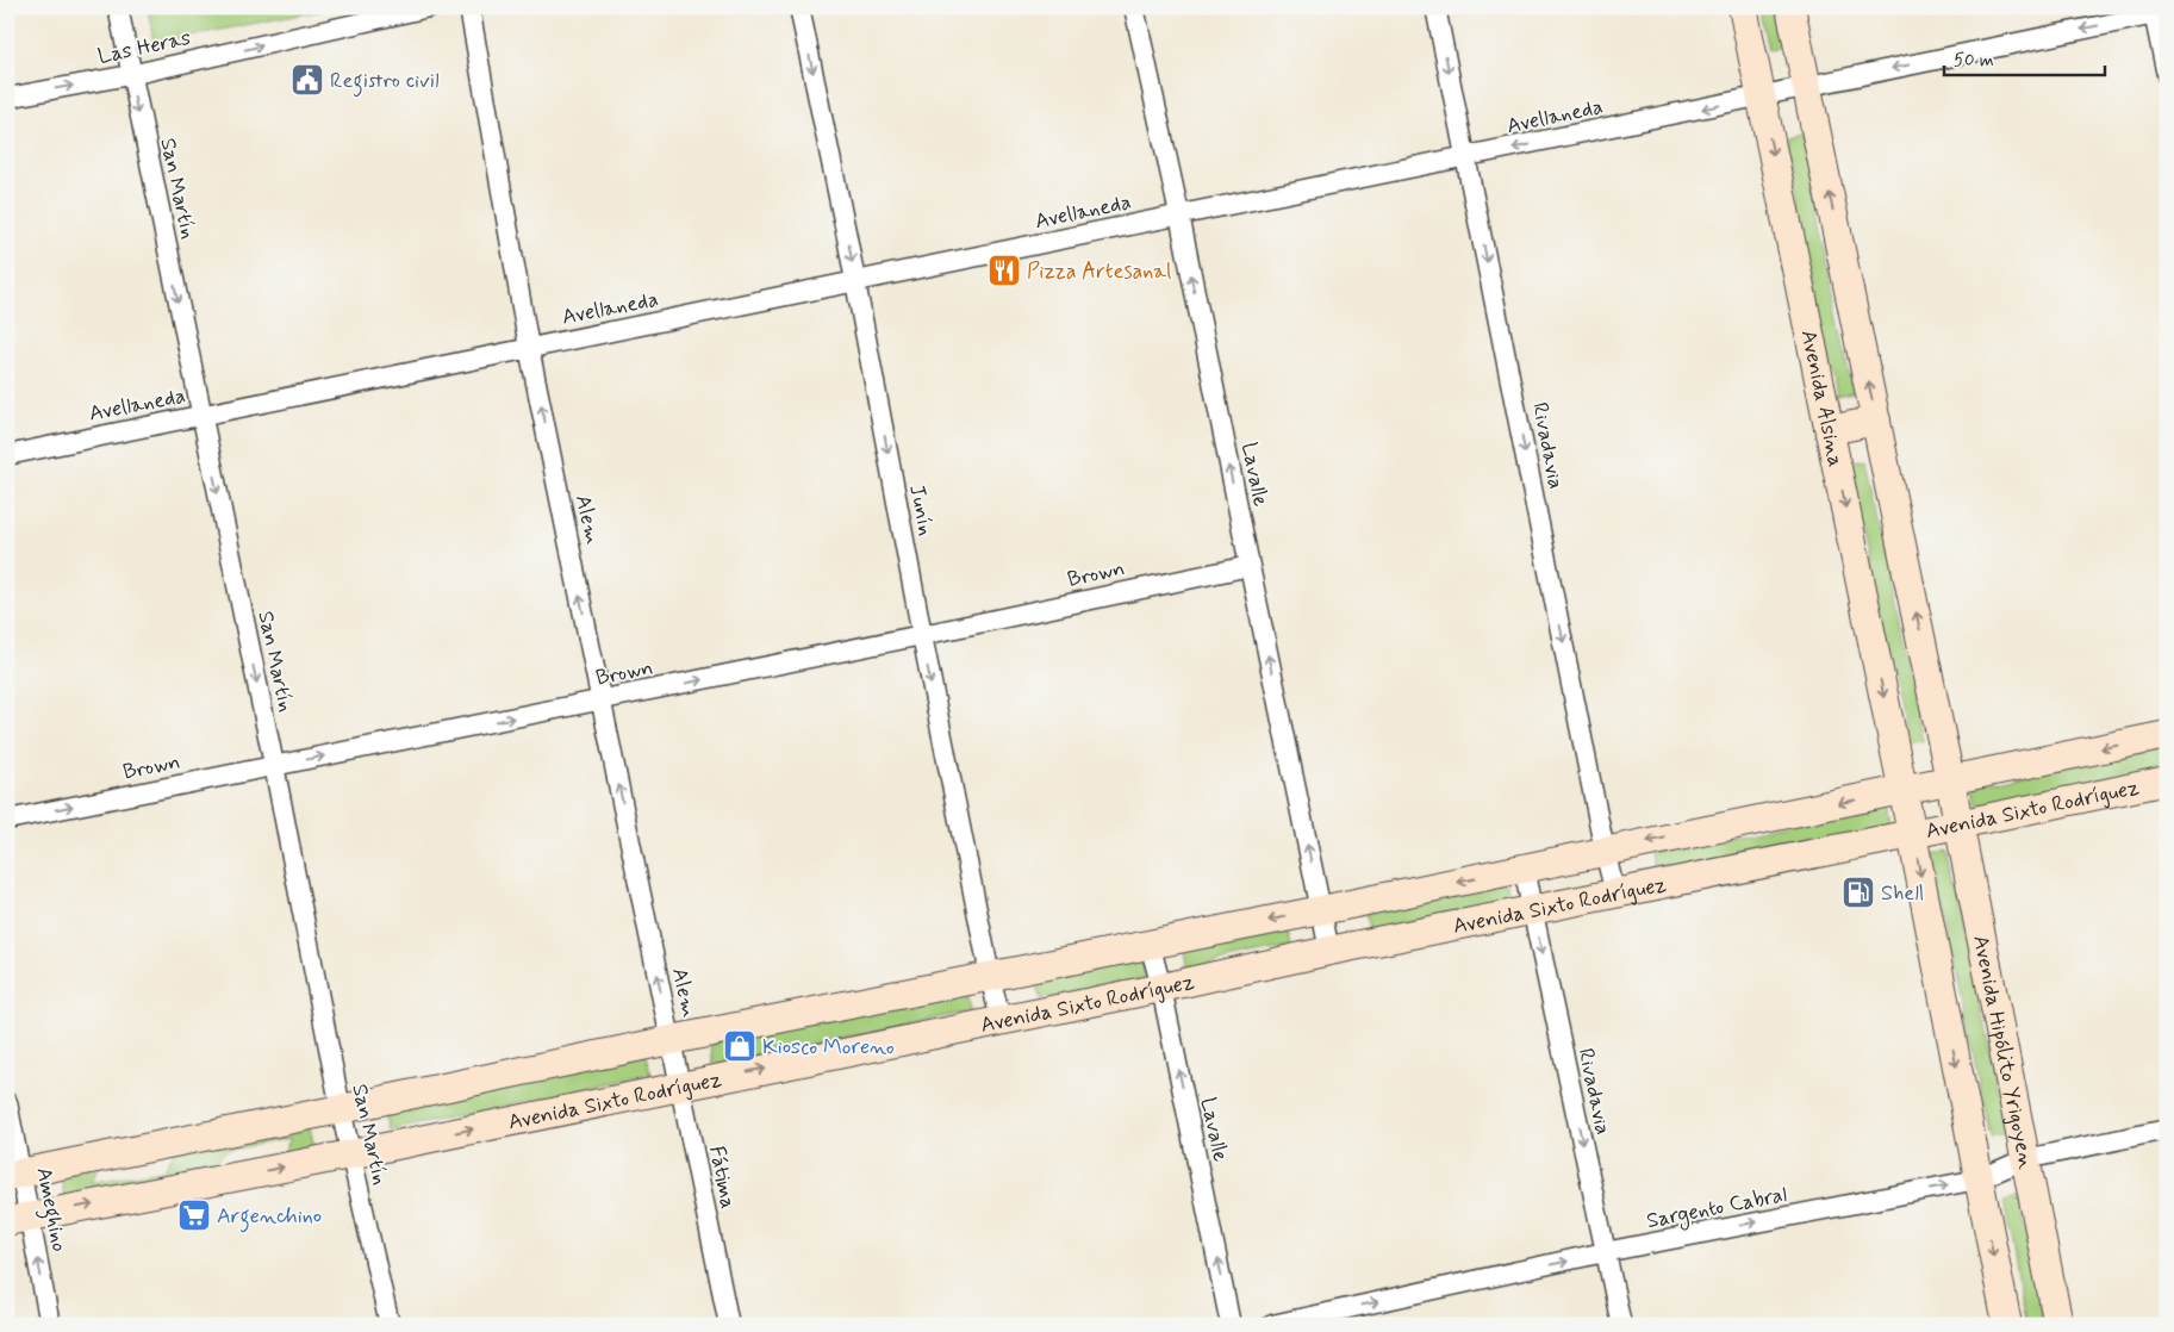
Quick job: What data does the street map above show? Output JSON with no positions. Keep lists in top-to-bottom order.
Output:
{
  "streets": {
    "main road": ["Avenida Alsina", "Avenida Sixto Rodríguez", "Avenida Hipólito Yrigoyen"],
    "street": [
      "Las Heras",
      "Avellaneda",
      "San Martín",
      "Rivadavia",
      "Lavalle",
      "Junín",
      "Alem",
      "Brown",
      "Fátima",
      "Sargento Cabral",
      "Ameghino"
    ]
  },
  "crossings": [
    ["Las Heras", "San Martín"],
    ["Avellaneda", "San Martín"],
    ["Avellaneda", "Avenida Alsina"],
    ["Avellaneda", "Rivadavia"],
    ["Avellaneda", "Lavalle"],
    ["Avellaneda", "Junín"],
    ["Avellaneda", "Alem"],
    ["San Martín", "Brown"],
    ["San Martín", "Avenida Sixto Rodríguez"],
    ["Avenida Alsina", "Avenida Sixto Rodríguez"],
    ["Rivadavia", "Avenida Sixto Rodríguez"],
    ["Rivadavia", "Sargento Cabral"],
    ["Lavalle", "Brown"],
    ["Lavalle", "Avenida Sixto Rodríguez"],
    ["Junín", "Brown"],
    ["Junín", "Avenida Sixto Rodríguez"],
    ["Alem", "Brown"],
    ["Alem", "Avenida Sixto Rodríguez"],
    ["Alem", "Fátima"],
    ["Avenida Sixto Rodríguez", "Avenida Hipólito Yrigoyen"],
    ["Avenida Sixto Rodríguez", "Fátima"],
    ["Avenida Sixto Rodríguez", "Ameghino"],
    ["Avenida Hipólito Yrigoyen", "Sargento Cabral"]
  ],
  "one_way": [
    "Las Heras",
    "San Martín",
    "Rivadavia",
    "Lavalle",
    "Junín",
    "Alem",
    "Brown",
    "Sargento Cabral",
    "Ameghino"
  ],
  "places": {
    "public building": ["Registro civil"],
    "restaurant": ["Pizza Artesanal"],
    "fuel station": ["Shell"],
    "shop": ["Kiosco Moreno"],
    "supermarket": ["Argenchino"]
  },
  "scale_bar": "50 m"
}
